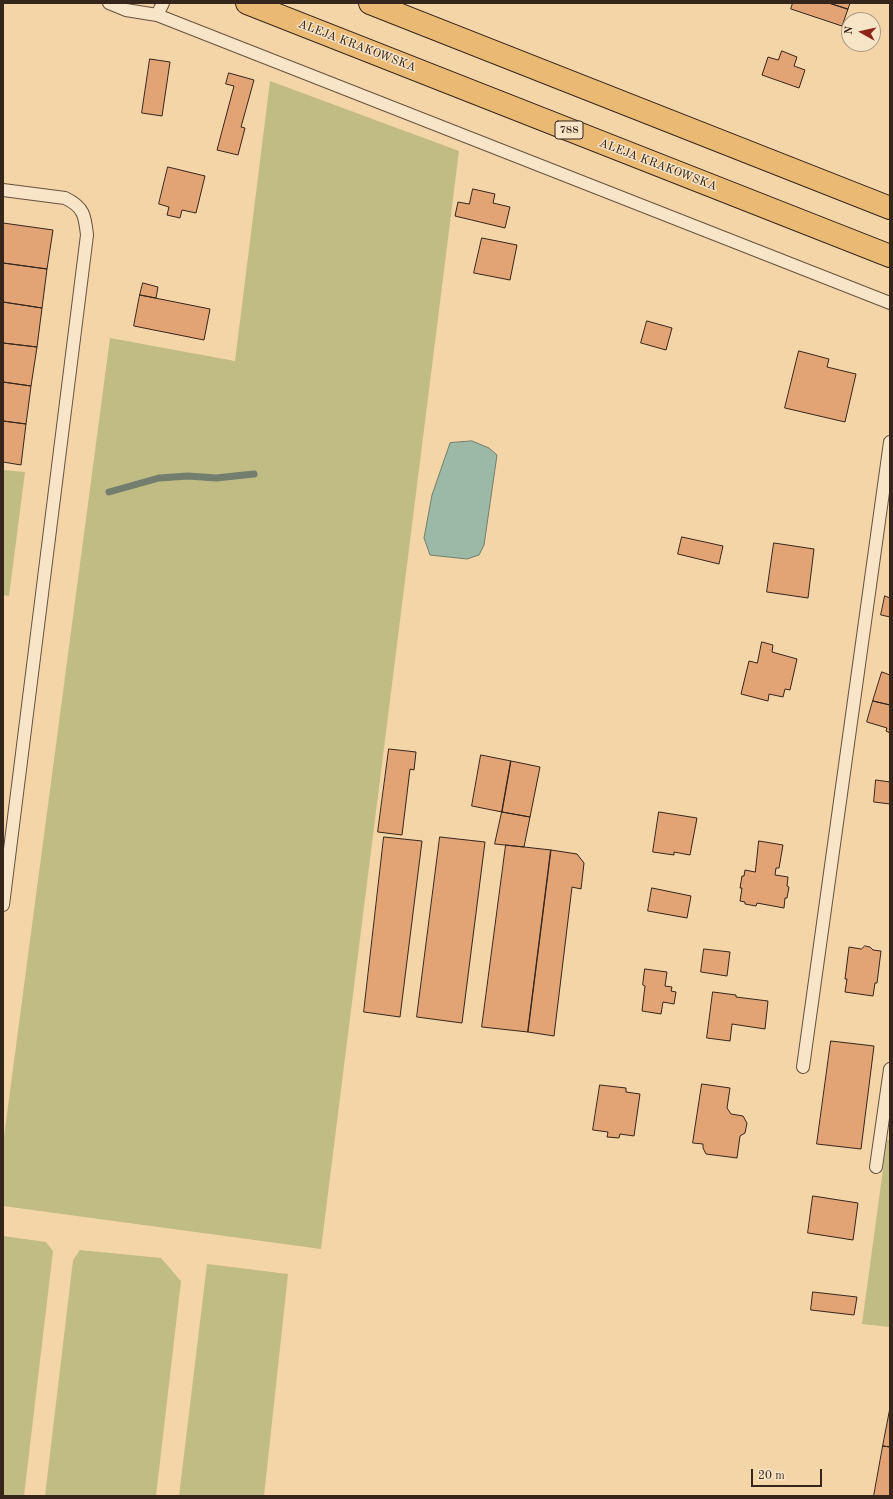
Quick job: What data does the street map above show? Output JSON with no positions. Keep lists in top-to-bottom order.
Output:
{
  "streets": {
    "main road": ["ALEJA KRAKOWSKA", "788"]
  },
  "scale_bar": "20 m",
  "north": "left"
}
